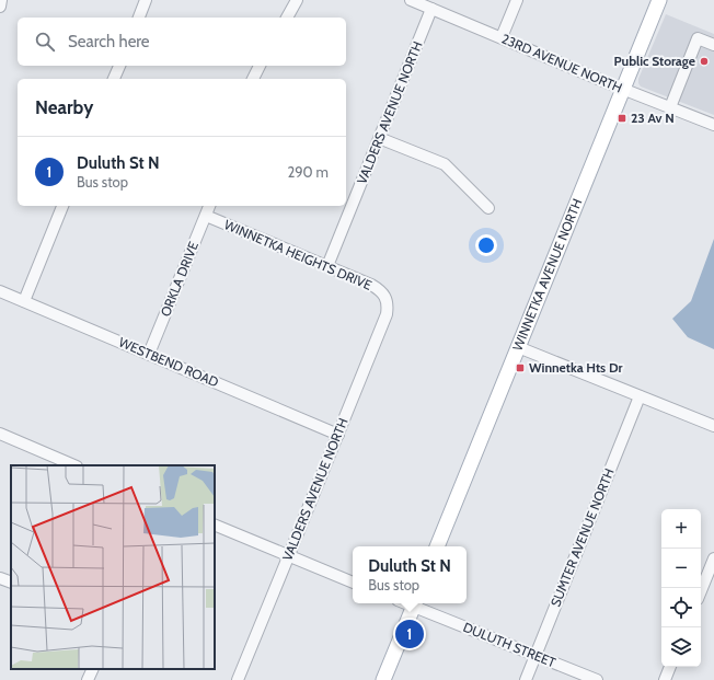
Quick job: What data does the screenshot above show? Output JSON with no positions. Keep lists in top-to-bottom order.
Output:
{
  "streets": {
    "main road": ["WINNETKA AVENUE NORTH"],
    "street": [
      "23RD AVENUE NORTH",
      "VALDERS AVENUE NORTH",
      "WINNETKA HEIGHTS DRIVE",
      "ORKLA DRIVE",
      "WESTBEND ROAD",
      "SUMTER AVENUE NORTH",
      "DULUTH STREET"
    ]
  },
  "crossings": [
    ["23RD AVENUE NORTH", "VALDERS AVENUE NORTH"],
    ["23RD AVENUE NORTH", "WINNETKA AVENUE NORTH"],
    ["VALDERS AVENUE NORTH", "WINNETKA HEIGHTS DRIVE"],
    ["VALDERS AVENUE NORTH", "WESTBEND ROAD"],
    ["WINNETKA HEIGHTS DRIVE", "ORKLA DRIVE"],
    ["ORKLA DRIVE", "WESTBEND ROAD"],
    ["SUMTER AVENUE NORTH", "DULUTH STREET"]
  ],
  "places": {
    "other": ["Public Storage"],
    "transit": ["23 Av N", "Winnetka Hts Dr"]
  },
  "page": {
    "search": "Search here",
    "heading": "Nearby",
    "list": [
      {
        "mark": "1",
        "name": "Duluth St N",
        "note": "Bus stop",
        "value": "290 m"
      }
    ],
    "map_buttons": ["+", "−"],
    "popup": ["Duluth St N", "Bus stop"],
    "pins": "1"
  }
}
